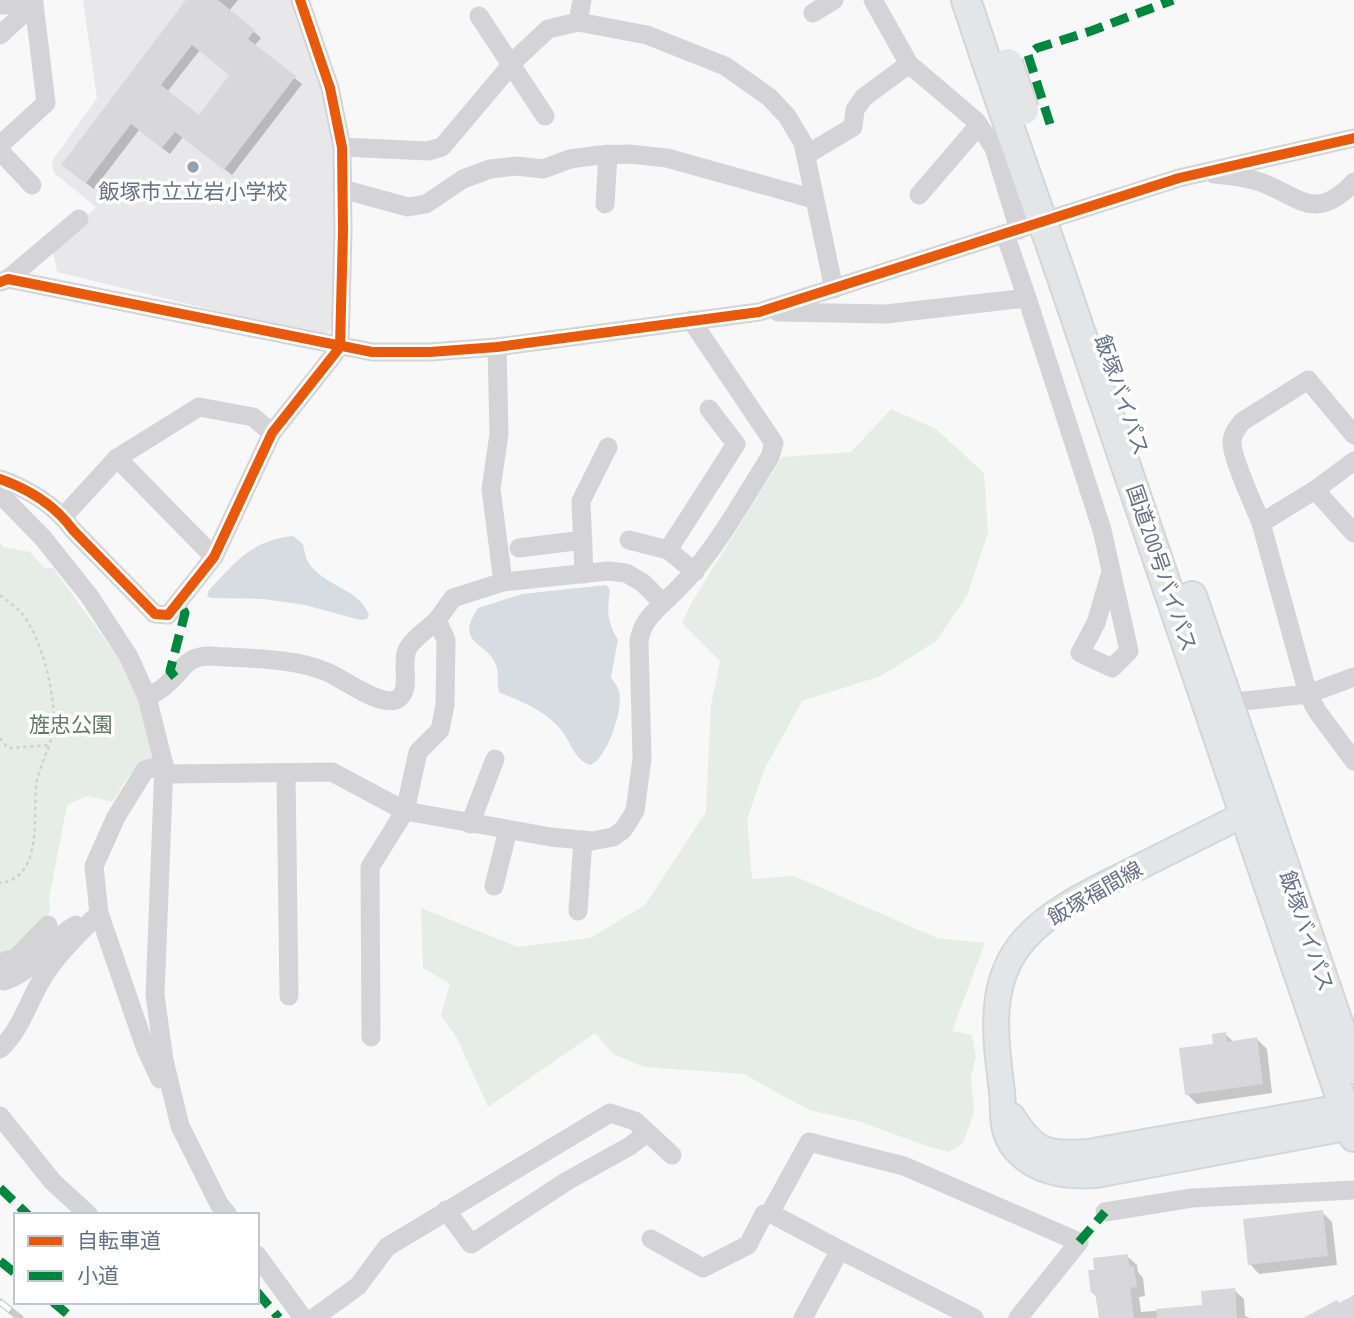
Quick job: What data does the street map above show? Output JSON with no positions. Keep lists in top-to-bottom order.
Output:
{
  "streets": {
    "highway": ["飯塚バイパス", "国道200号バイパス"],
    "main road": ["飯塚福間線"]
  },
  "crossings": [
    ["飯塚バイパス", "国道200号バイパス"],
    ["国道200号バイパス", "飯塚福間線"]
  ],
  "parks": ["旌忠公園"],
  "places": ["飯塚市立立岩小学校"],
  "legend": ["自転車道", "小道"]
}
